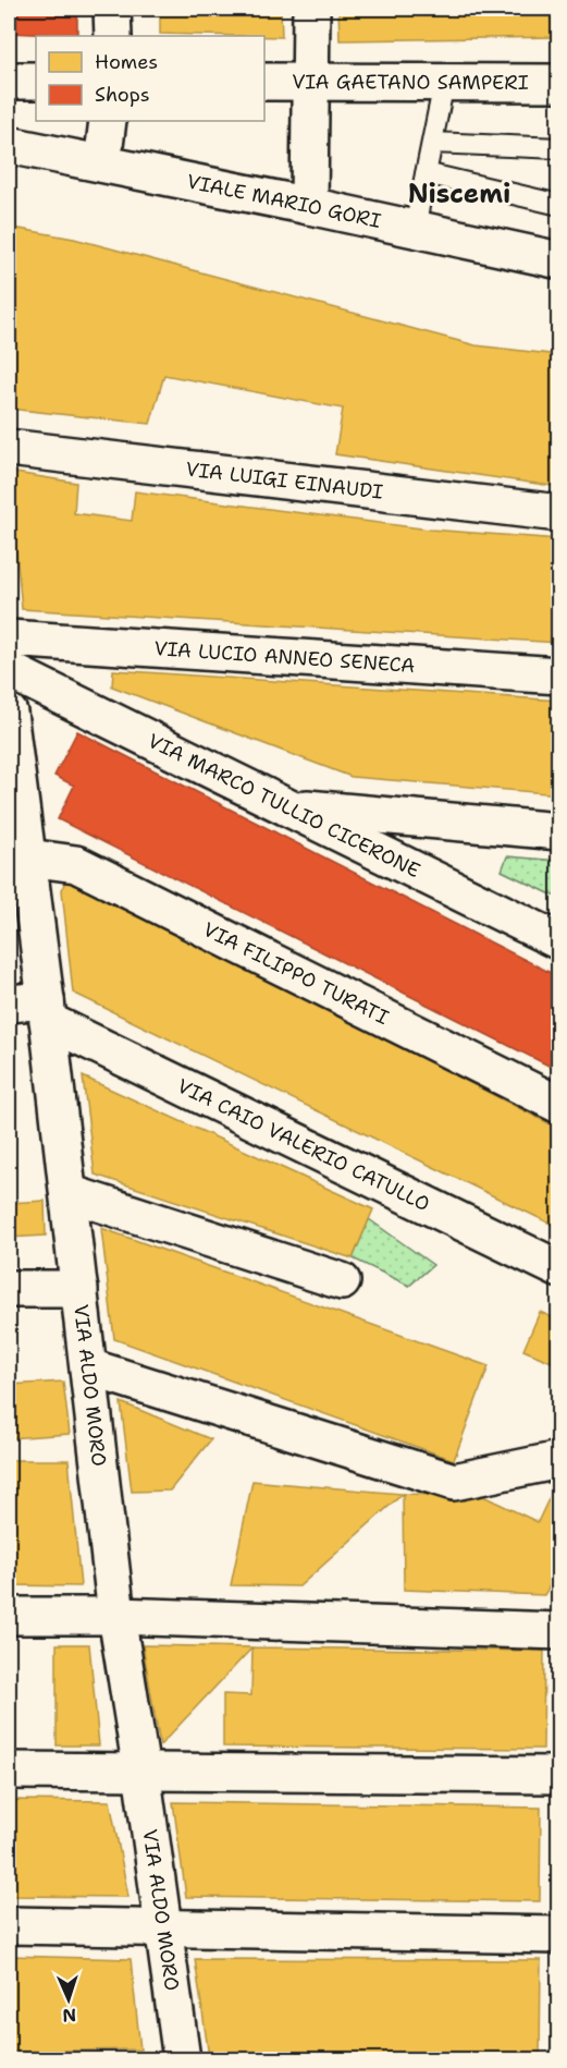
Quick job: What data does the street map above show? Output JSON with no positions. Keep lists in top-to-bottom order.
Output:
{
  "streets": {
    "street": [
      "VIA GAETANO SAMPERI",
      "VIALE MARIO GORI",
      "VIA LUIGI EINAUDI",
      "VIA LUCIO ANNEO SENECA",
      "VIA MARCO TULLIO CICERONE",
      "VIA FILIPPO TURATI",
      "VIA CAIO VALERIO CATULLO",
      "VIA ALDO MORO"
    ]
  },
  "crossings": [
    ["VIA FILIPPO TURATI", "VIA ALDO MORO"],
    ["VIA CAIO VALERIO CATULLO", "VIA ALDO MORO"]
  ],
  "districts": ["Niscemi"],
  "legend": ["Homes", "Shops"],
  "north": "bottom"
}
